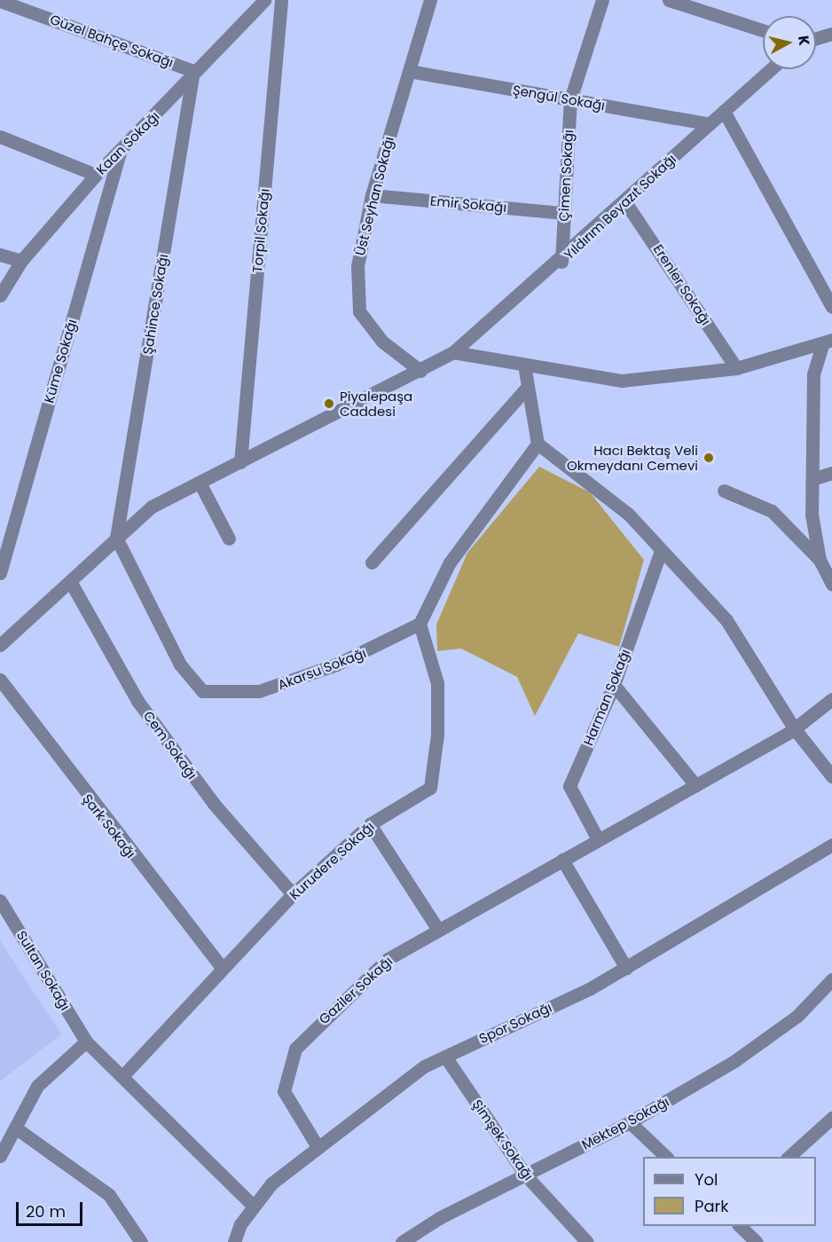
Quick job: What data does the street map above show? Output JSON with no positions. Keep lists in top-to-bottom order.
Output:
{
  "streets": {
    "street": [
      "Güzel Bahçe Sokağı",
      "Şengül Sokağı",
      "Kaan Sokağı",
      "Çimen Sokağı",
      "Üst Seyhan Sokağı",
      "Emir Sokağı",
      "Yıldırım Beyazıt Sokağı",
      "Torpil Sokağı",
      "Erenler Sokağı",
      "Şahince Sokağı",
      "Küme Sokağı",
      "Akarsu Sokağı",
      "Harman Sokağı",
      "Cem Sokağı",
      "Şark Sokağı",
      "Kurudere Sokağı",
      "Sultan Sokağı",
      "Gaziler Sokağı",
      "Spor Sokağı",
      "Mektep Sokağı",
      "Şimşek Sokağı"
    ]
  },
  "crossings": [
    ["Güzel Bahçe Sokağı", "Kaan Sokağı"],
    ["Güzel Bahçe Sokağı", "Şahince Sokağı"],
    ["Şengül Sokağı", "Çimen Sokağı"],
    ["Şengül Sokağı", "Üst Seyhan Sokağı"],
    ["Şengül Sokağı", "Yıldırım Beyazıt Sokağı"],
    ["Kaan Sokağı", "Şahince Sokağı"],
    ["Kaan Sokağı", "Küme Sokağı"],
    ["Çimen Sokağı", "Emir Sokağı"],
    ["Çimen Sokağı", "Yıldırım Beyazıt Sokağı"],
    ["Üst Seyhan Sokağı", "Emir Sokağı"],
    ["Yıldırım Beyazıt Sokağı", "Erenler Sokağı"],
    ["Şahince Sokağı", "Akarsu Sokağı"],
    ["Akarsu Sokağı", "Kurudere Sokağı"],
    ["Harman Sokağı", "Gaziler Sokağı"],
    ["Cem Sokağı", "Kurudere Sokağı"],
    ["Şark Sokağı", "Kurudere Sokağı"],
    ["Kurudere Sokağı", "Sultan Sokağı"],
    ["Sultan Sokağı", "Spor Sokağı"],
    ["Gaziler Sokağı", "Spor Sokağı"],
    ["Spor Sokağı", "Şimşek Sokağı"],
    ["Mektep Sokağı", "Şimşek Sokağı"]
  ],
  "places": ["Piyalepaşa Caddesi", "Hacı Bektaş Veli Okmeydanı Cemevi"],
  "legend": ["Yol", "Park"],
  "scale_bar": "20 m",
  "north": "right"
}
